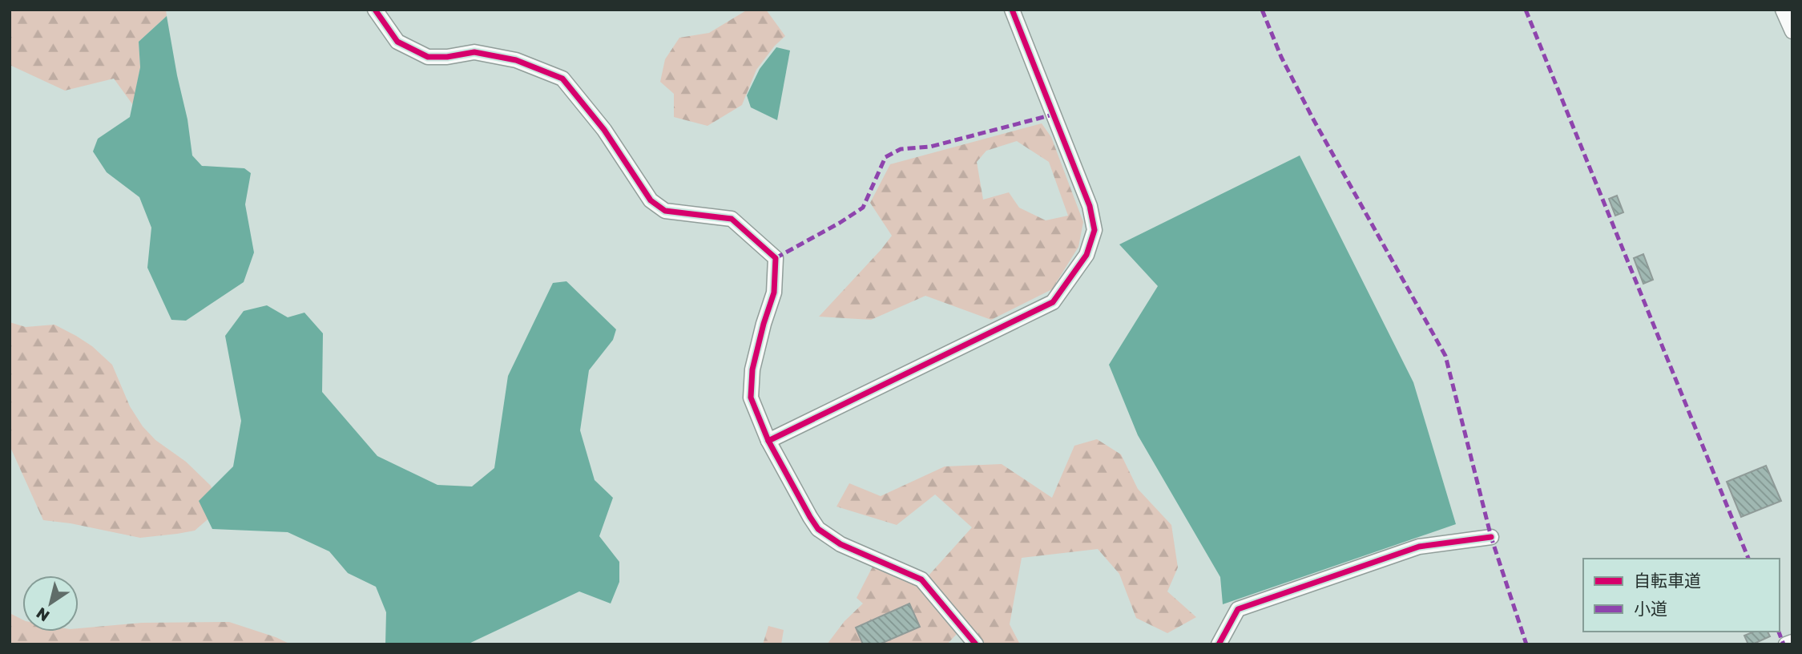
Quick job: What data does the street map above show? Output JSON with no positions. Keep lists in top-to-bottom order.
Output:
{
  "legend": ["自転車道", "小道"],
  "north": "bottom left"
}
